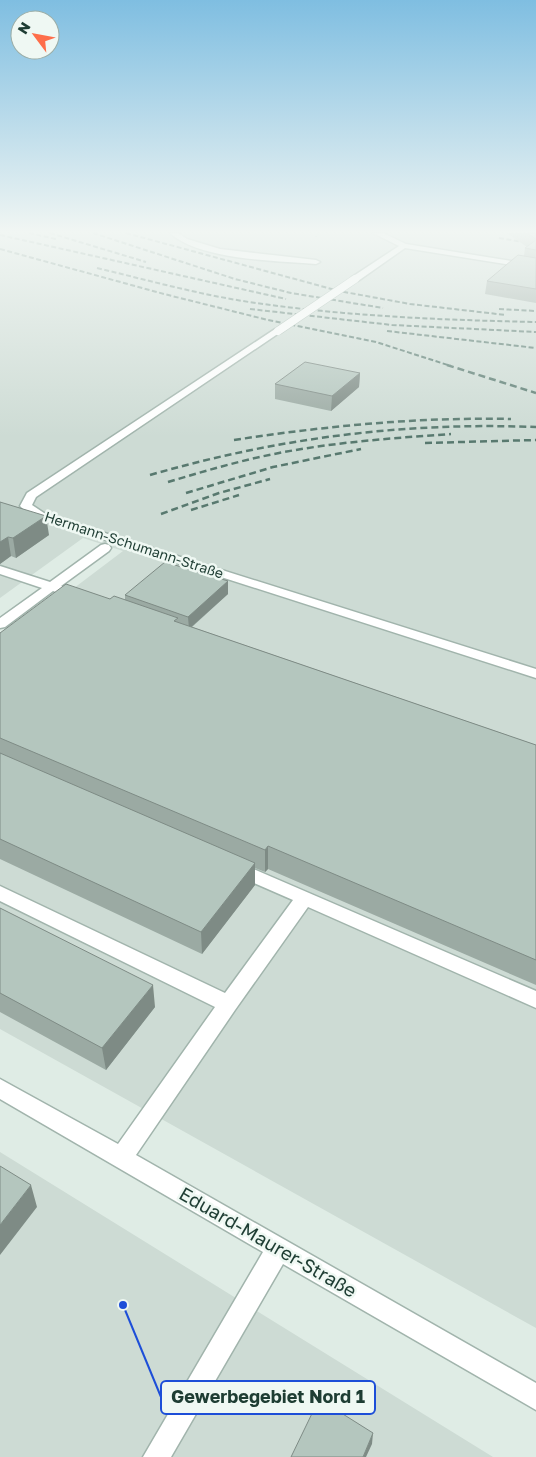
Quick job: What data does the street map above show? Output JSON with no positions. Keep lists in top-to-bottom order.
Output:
{
  "streets": {
    "street": ["Hermann-Schumann-Straße", "Eduard-Maurer-Straße"]
  },
  "places": ["Gewerbegebiet Nord 1"],
  "north": "top left"
}
